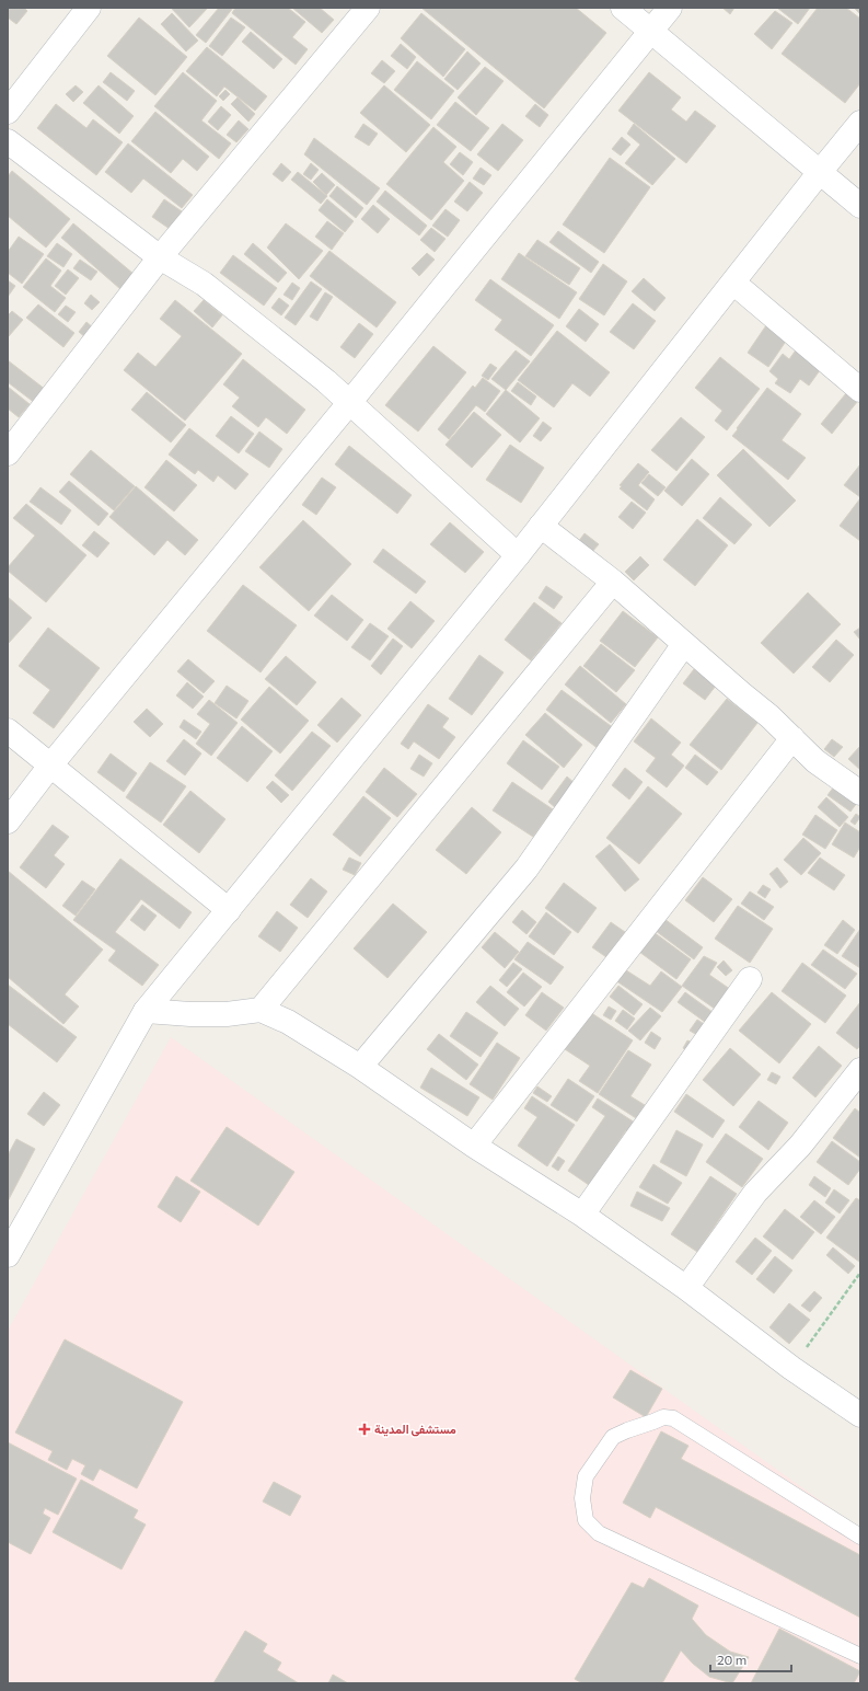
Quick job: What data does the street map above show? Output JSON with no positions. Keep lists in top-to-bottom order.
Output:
{
  "places": {
    "health": ["مستشفى المدينة"]
  },
  "scale_bar": "20 m"
}
